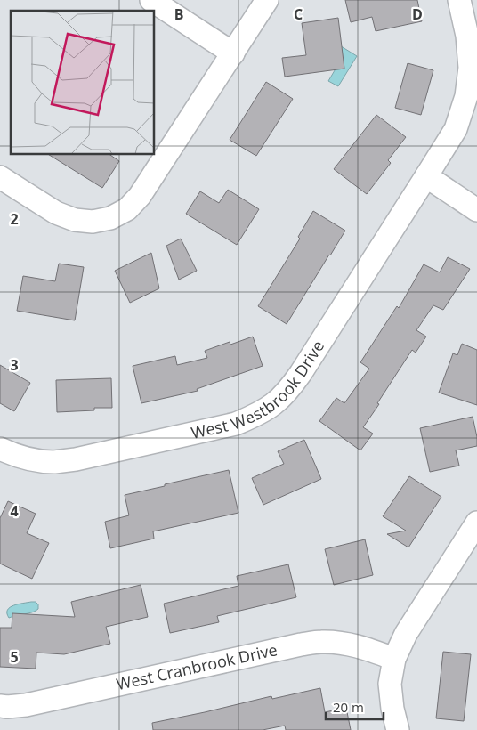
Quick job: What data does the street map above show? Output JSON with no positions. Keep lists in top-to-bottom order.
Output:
{
  "streets": {
    "street": ["West Westbrook Drive", "West Cranbrook Drive"]
  },
  "scale_bar": "20 m",
  "grid": {
    "columns": ["B", "C", "D"],
    "rows": [
      "2",
      "3",
      "4",
      "5"
    ]
  }
}
